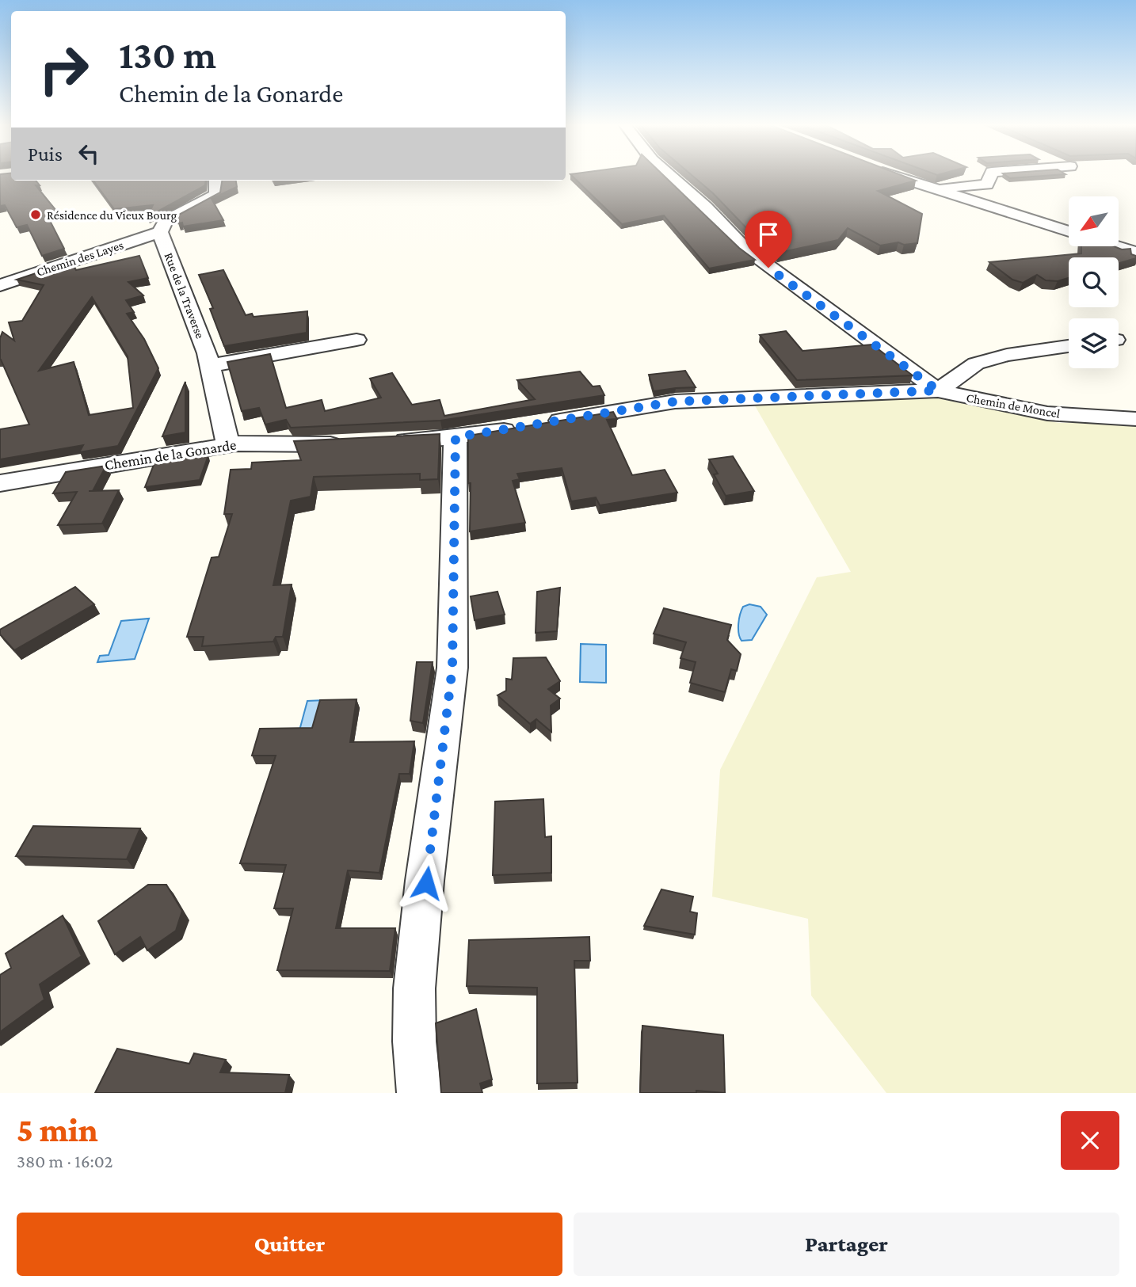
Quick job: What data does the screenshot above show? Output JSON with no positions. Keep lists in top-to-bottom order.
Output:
{
  "streets": {
    "street": [
      "Chemin des Layes",
      "Rue de la Traverse",
      "Chemin de Moncel",
      "Chemin de la Gonarde"
    ]
  },
  "crossings": [
    ["Chemin des Layes", "Rue de la Traverse"],
    ["Rue de la Traverse", "Chemin de la Gonarde"]
  ],
  "places": ["Résidence du Vieux Bourg"],
  "north": "bottom left",
  "page": {
    "turn": ["130 m", "Chemin de la Gonarde"],
    "then": "Puis",
    "heading": ["5 min", "380 m · 16:02"],
    "buttons": ["Quitter", "Partager"]
  }
}
